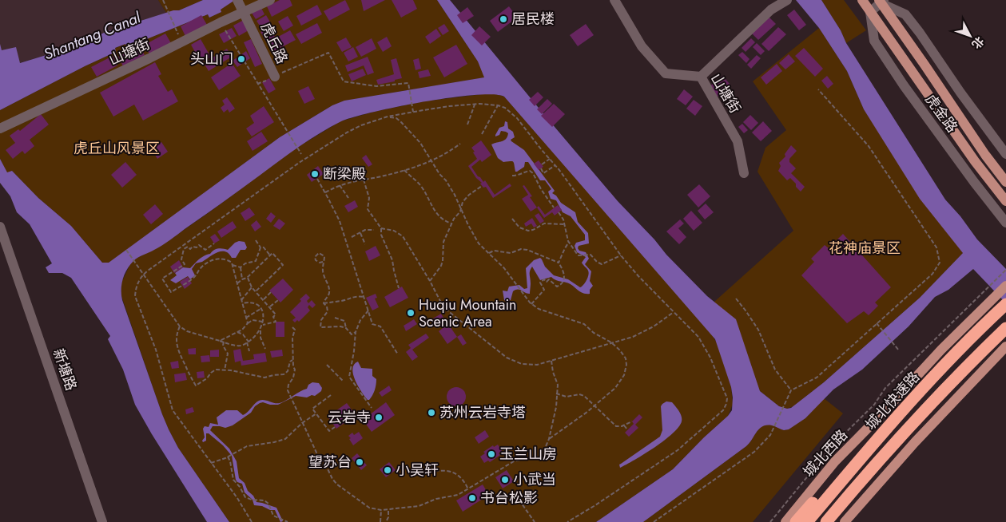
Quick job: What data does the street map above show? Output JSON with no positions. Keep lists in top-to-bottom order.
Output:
{
  "streets": {
    "highway": ["城北快速路"],
    "main road": ["虎金路", "城北西路"],
    "street": ["虎丘路", "山塘街", "新塘路"]
  },
  "crossings": [
    ["虎丘路", "山塘街"]
  ],
  "water": ["Shantang Canal"],
  "parks": ["虎丘山风景区", "花神庙景区"],
  "places": [
    "居民楼",
    "头山门",
    "断梁殿",
    "Huqiu Mountain Scenic Area",
    "苏州云岩寺塔",
    "云岩寺",
    "玉兰山房",
    "望苏台",
    "小吴轩",
    "小武当",
    "书台松影"
  ],
  "north": "bottom right"
}
